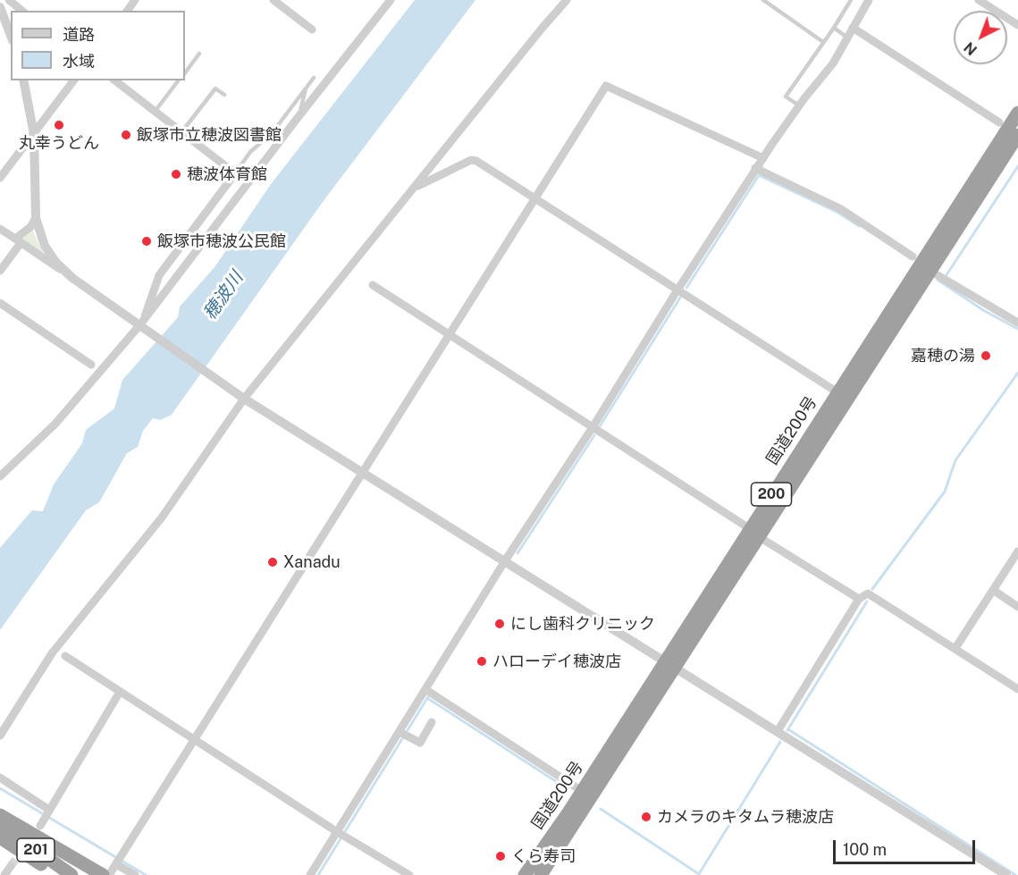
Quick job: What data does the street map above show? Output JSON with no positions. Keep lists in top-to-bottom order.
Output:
{
  "streets": {
    "highway": ["国道200号", "200", "201"]
  },
  "water": ["穂波川"],
  "places": [
    "丸幸うどん",
    "飯塚市立穂波図書館",
    "穂波体育館",
    "飯塚市穂波公民館",
    "嘉穂の湯",
    "Xanadu",
    "にし歯科クリニック",
    "ハローデイ穂波店",
    "カメラのキタムラ穂波店",
    "くら寿司"
  ],
  "legend": ["道路", "水域"],
  "scale_bar": "100 m",
  "north": "bottom left"
}
